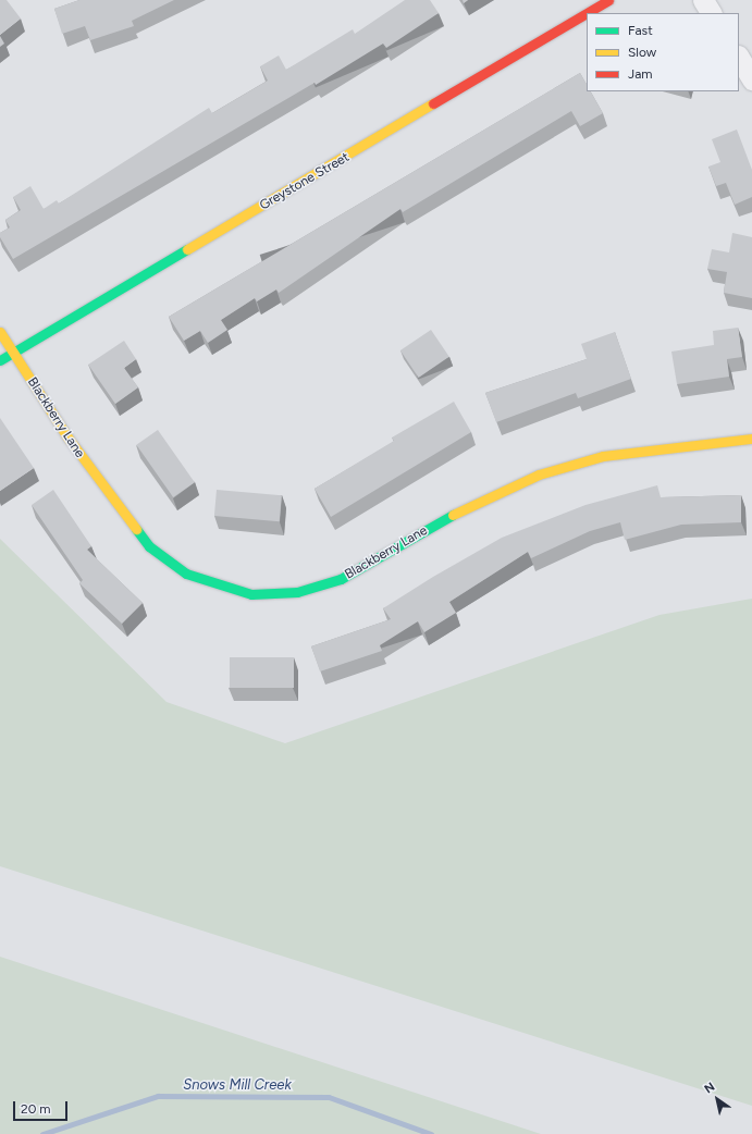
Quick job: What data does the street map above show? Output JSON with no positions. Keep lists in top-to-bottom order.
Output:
{
  "streets": {
    "street": ["Greystone Street", "Blackberry Lane"]
  },
  "crossings": [
    ["Greystone Street", "Blackberry Lane"]
  ],
  "water": ["Snows Mill Creek"],
  "legend": ["Fast", "Slow", "Jam"],
  "scale_bar": "20 m",
  "north": "top left"
}
